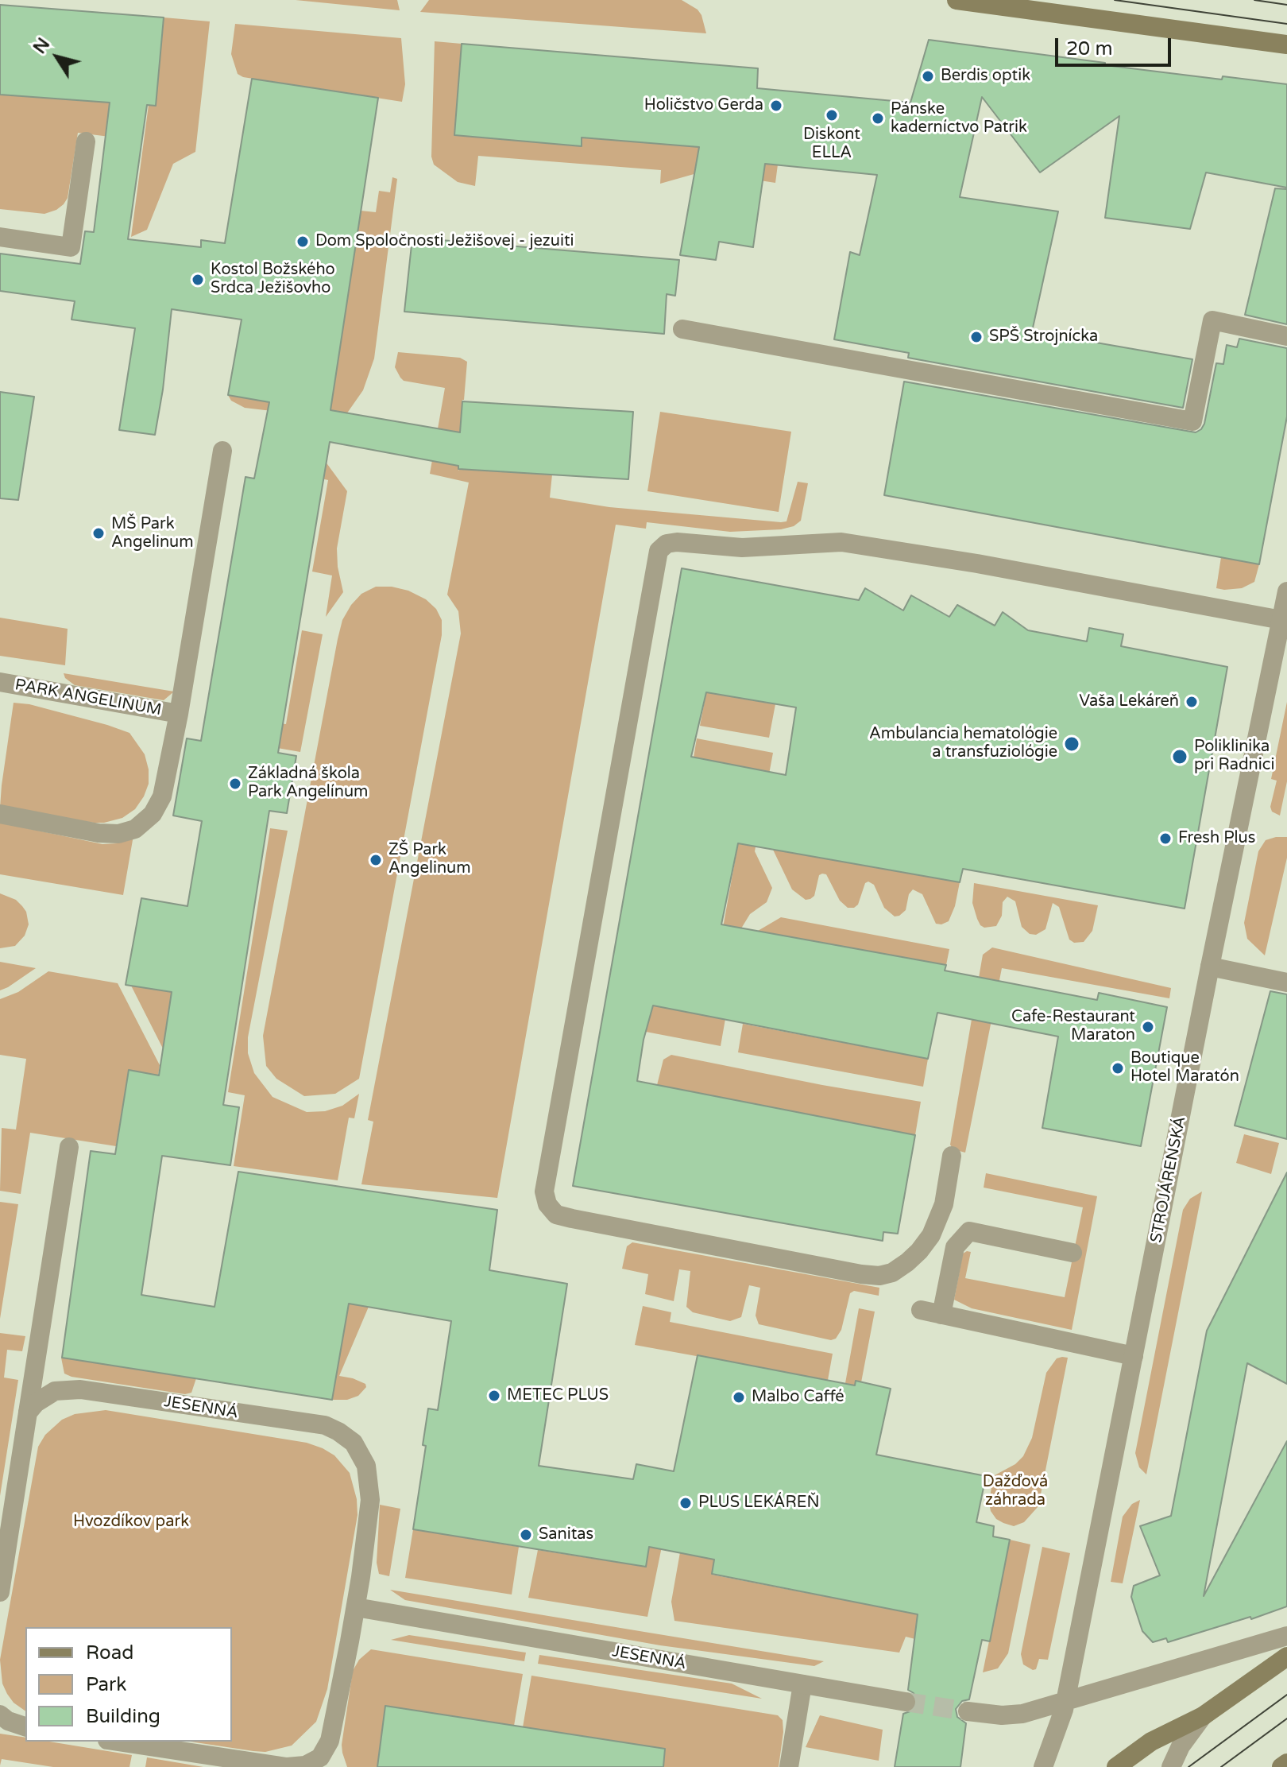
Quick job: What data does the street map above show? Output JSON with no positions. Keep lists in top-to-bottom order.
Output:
{
  "streets": {
    "street": ["PARK ANGELINUM", "STROJÁRENSKÁ", "JESENNÁ"]
  },
  "parks": ["Dažďová záhrada", "Hvozdíkov park"],
  "places": [
    "Berdis optik",
    "Holičstvo Gerda",
    "Diskont ELLA",
    "Pánske kaderníctvo Patrik",
    "Dom Spoločnosti Ježišovej - jezuiti",
    "Kostol Božského Srdca Ježišovho",
    "SPŠ Strojnícka",
    "MŠ Park Angelinum",
    "Vaša Lekáreň",
    "Ambulancia hematológie a transfuziológie",
    "Poliklinika pri Radnici",
    "Základná škola Park Angelínum",
    "Fresh Plus",
    "ZŠ Park Angelinum",
    "Cafe-Restaurant Maraton",
    "Boutique Hotel Maratón",
    "METEC PLUS",
    "Malbo Caffé",
    "PLUS LEKÁREŇ",
    "Sanitas"
  ],
  "legend": ["Road", "Park", "Building"],
  "scale_bar": "20 m",
  "north": "top left"
}
